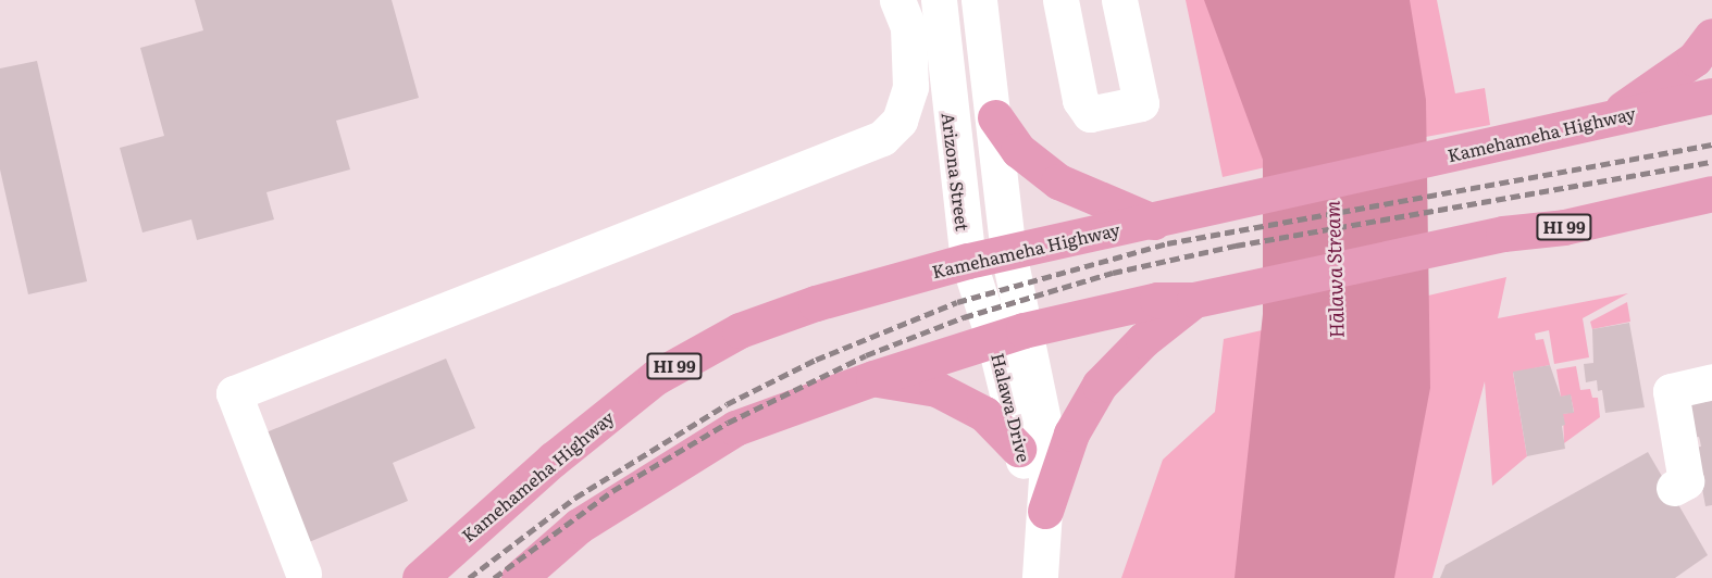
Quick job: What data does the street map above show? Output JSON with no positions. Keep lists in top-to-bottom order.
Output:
{
  "streets": {
    "main road": ["Kamehameha Highway", "HI 99"],
    "street": ["Arizona Street", "Halawa Drive"]
  },
  "crossings": [
    ["Kamehameha Highway", "Arizona Street"],
    ["Arizona Street", "HI 99"],
    ["Arizona Street", "Halawa Drive"],
    ["HI 99", "Halawa Drive"]
  ],
  "water": ["Hālawa Stream"]
}
